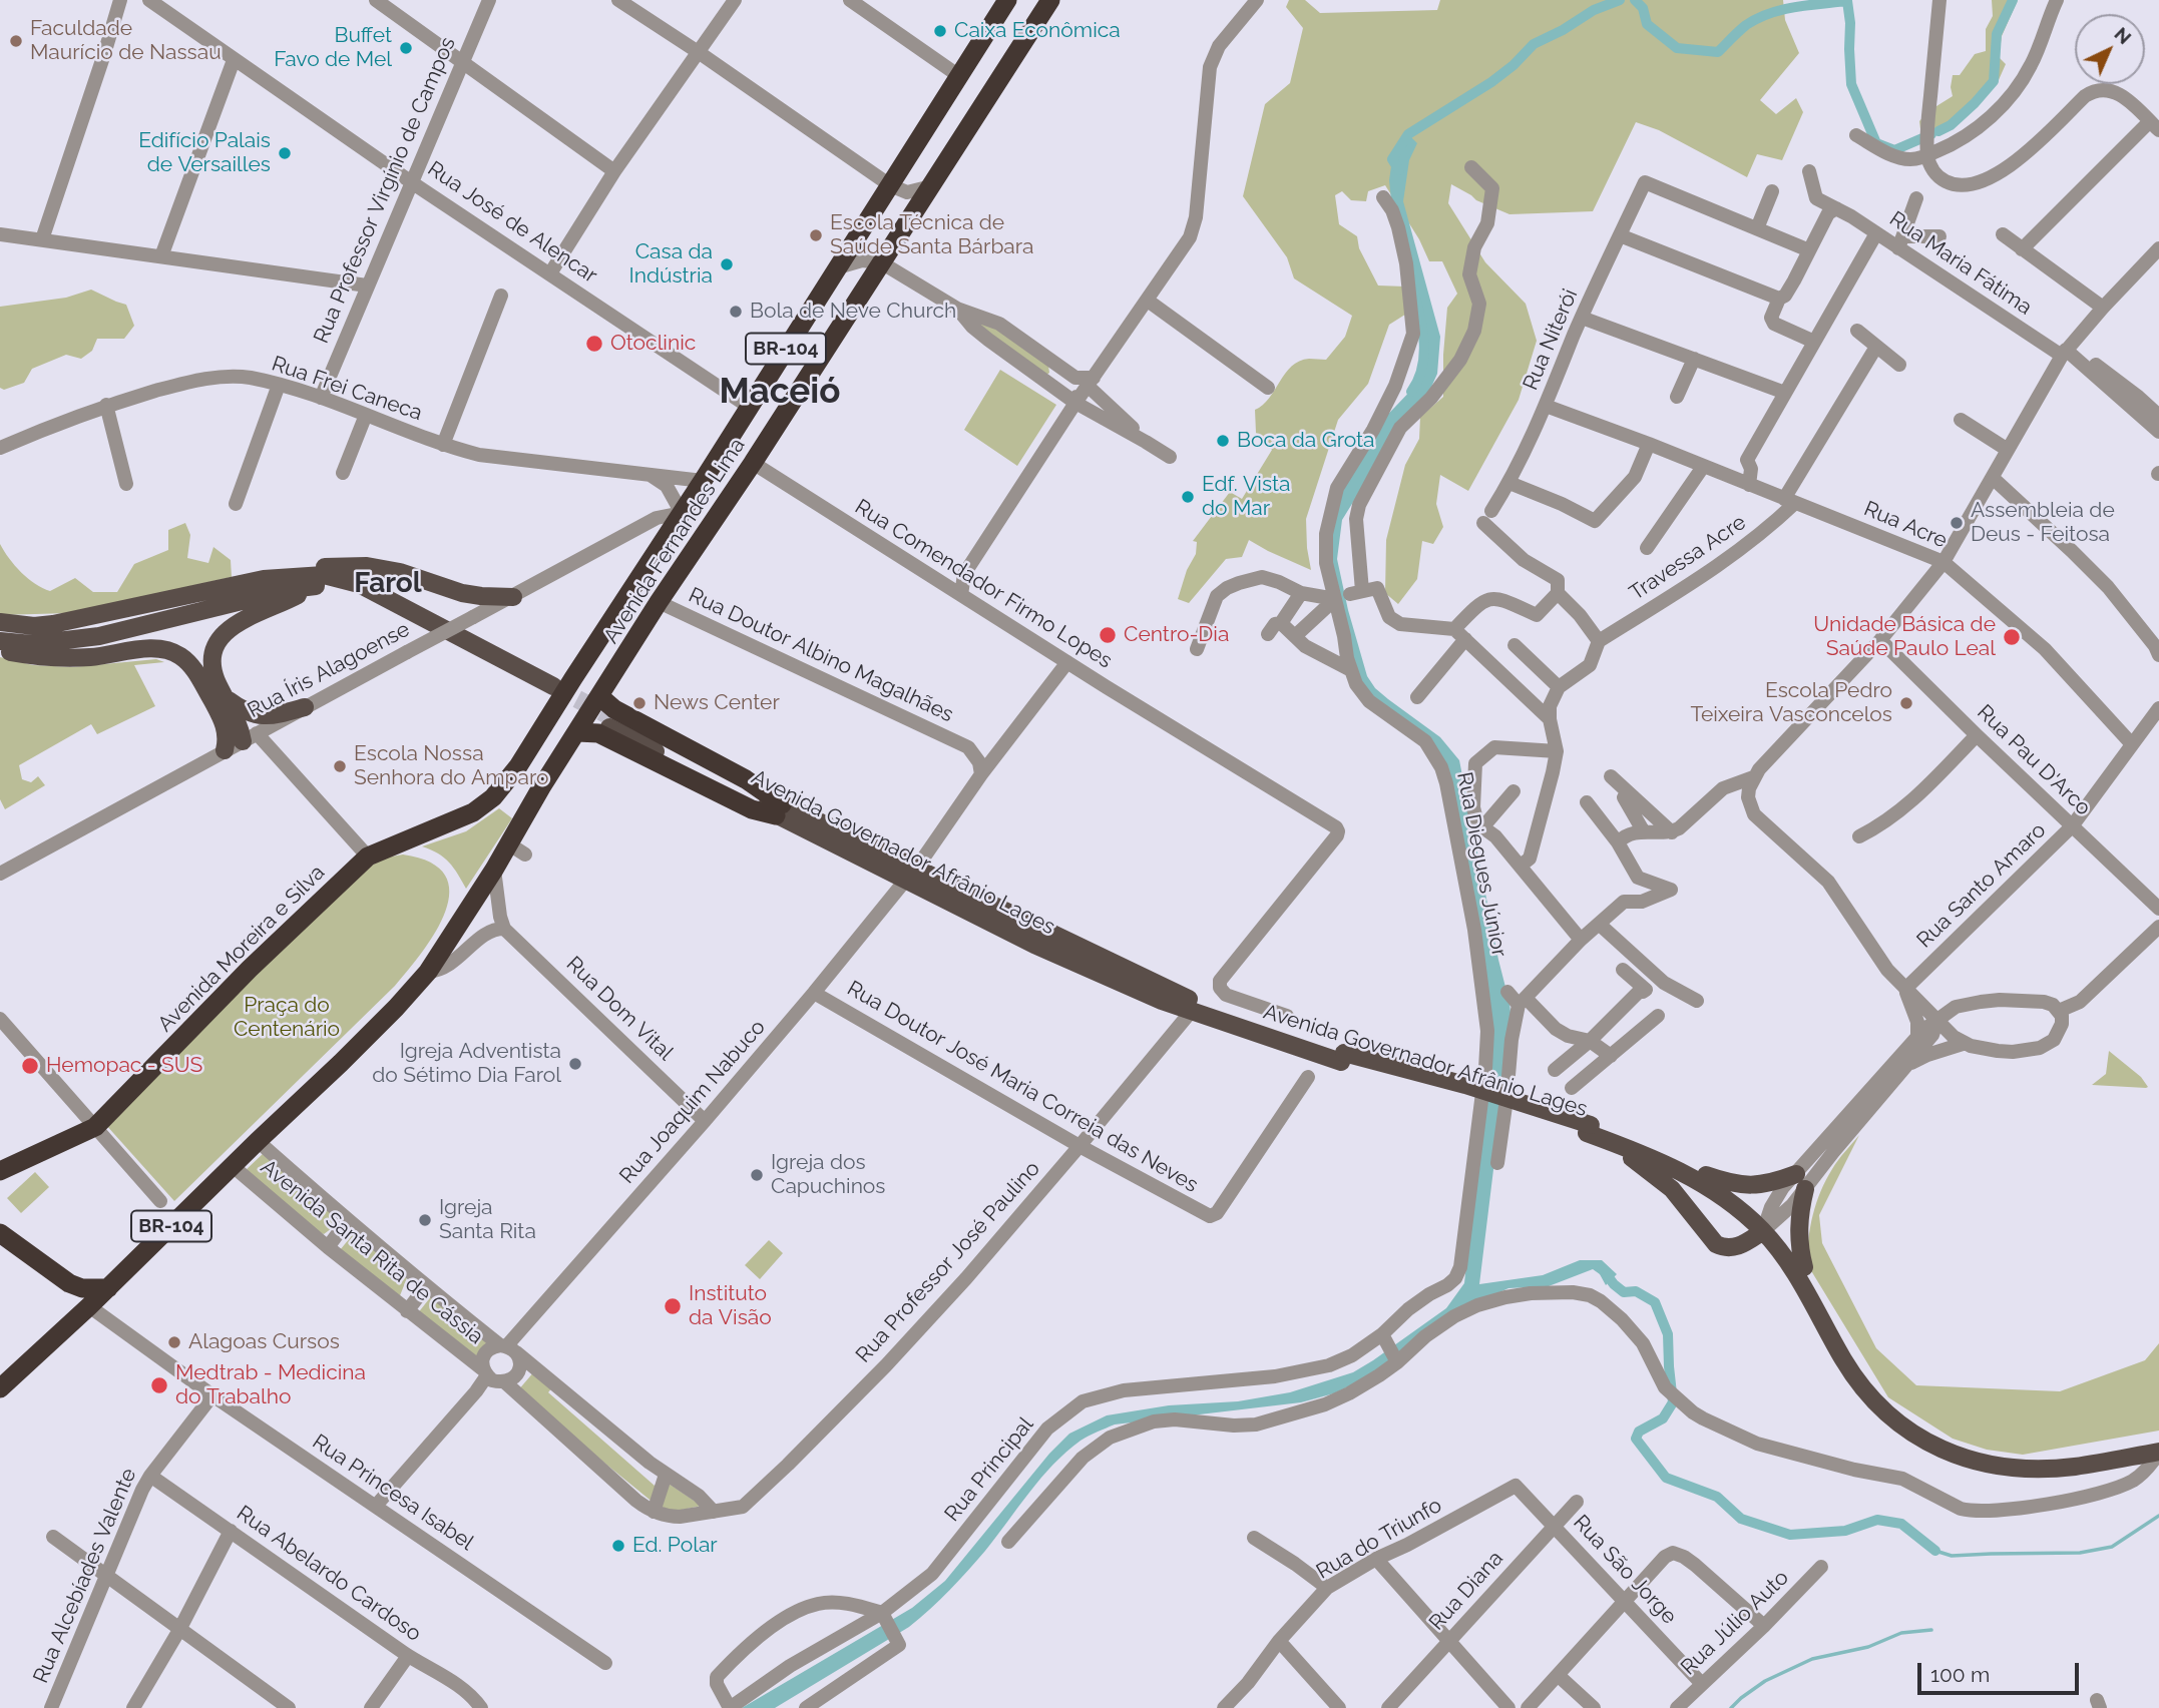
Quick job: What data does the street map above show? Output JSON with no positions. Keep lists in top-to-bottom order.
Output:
{
  "streets": {
    "highway": ["BR-104", "Avenida Fernandes Lima", "Avenida Moreira e Silva"],
    "main road": ["Avenida Governador Afrânio Lages"],
    "street": [
      "Rua Professor Virgínio de Campos",
      "Rua José de Alencar",
      "Rua Maria Fátima",
      "Rua Niterói",
      "Rua Frei Caneca",
      "Rua Acre",
      "Travessa Acre",
      "Rua Comendador Firmo Lopes",
      "Rua Doutor Albino Magalhães",
      "Rua Íris Alagoense",
      "Rua Pau D'Arco",
      "Rua Diegues Júnior",
      "Rua Santo Amaro",
      "Rua Dom Vital",
      "Rua Doutor José Maria Correia das Neves",
      "Rua Joaquim Nabuco",
      "Avenida Santa Rita de Cássia",
      "Rua Professor José Paulino",
      "Rua Principal",
      "Rua Princesa Isabel",
      "Rua do Triunfo",
      "Rua São Jorge",
      "Rua Abelardo Cardoso",
      "Rua Alcebíades Valente",
      "Rua Diana",
      "Rua Júlio Auto"
    ]
  },
  "crossings": [
    ["Rua Professor Virgínio de Campos", "Rua José de Alencar"],
    ["Rua Professor Virgínio de Campos", "Rua Frei Caneca"],
    ["Rua José de Alencar", "Avenida Fernandes Lima"],
    ["Rua Niterói", "Rua Acre"],
    ["BR-104", "Avenida Fernandes Lima"],
    ["BR-104", "Avenida Santa Rita de Cássia"],
    ["BR-104", "Rua Princesa Isabel"],
    ["Rua Frei Caneca", "Avenida Fernandes Lima"],
    ["Rua Acre", "Travessa Acre"],
    ["Rua Acre", "Rua Santo Amaro"],
    ["Avenida Fernandes Lima", "Rua Comendador Firmo Lopes"],
    ["Avenida Fernandes Lima", "Rua Doutor Albino Magalhães"],
    ["Avenida Fernandes Lima", "Rua Íris Alagoense"],
    ["Avenida Fernandes Lima", "Avenida Moreira e Silva"],
    ["Rua Comendador Firmo Lopes", "Rua Joaquim Nabuco"],
    ["Rua Doutor Albino Magalhães", "Rua Joaquim Nabuco"],
    ["Rua Pau D'Arco", "Rua Santo Amaro"],
    ["Avenida Governador Afrânio Lages", "Rua Joaquim Nabuco"],
    ["Avenida Governador Afrânio Lages", "Rua Professor José Paulino"],
    ["Rua Diegues Júnior", "Rua Principal"],
    ["Rua Dom Vital", "Rua Joaquim Nabuco"],
    ["Rua Doutor José Maria Correia das Neves", "Rua Joaquim Nabuco"],
    ["Rua Doutor José Maria Correia das Neves", "Rua Professor José Paulino"],
    ["Rua Joaquim Nabuco", "Avenida Santa Rita de Cássia"],
    ["Avenida Santa Rita de Cássia", "Rua Professor José Paulino"],
    ["Rua Princesa Isabel", "Rua Alcebíades Valente"],
    ["Rua do Triunfo", "Rua São Jorge"],
    ["Rua São Jorge", "Rua Diana"],
    ["Rua São Jorge", "Rua Júlio Auto"],
    ["Rua Abelardo Cardoso", "Rua Alcebíades Valente"]
  ],
  "districts": ["Maceió", "Farol"],
  "parks": ["Praça do Centenário"],
  "places": [
    "Caixa Econômica",
    "Faculdade Maurício de Nassau",
    "Buffet Favo de Mel",
    "Edifício Palais de Versailles",
    "Escola Técnica de Saúde Santa Bárbara",
    "Casa da Indústria",
    "Bola de Neve Church",
    "Otoclinic",
    "Boca da Grota",
    "Edf. Vista do Mar",
    "Assembleia de Deus - Feitosa",
    "Centro-Dia",
    "Unidade Básica de Saúde Paulo Leal",
    "News Center",
    "Escola Pedro Teixeira Vasconcelos",
    "Escola Nossa Senhora do Amparo",
    "Igreja Adventista do Sétimo Dia Farol",
    "Hemopac - SUS",
    "Igreja dos Capuchinos",
    "Igreja Santa Rita",
    "Instituto da Visão",
    "Alagoas Cursos",
    "Medtrab - Medicina do Trabalho",
    "Ed. Polar"
  ],
  "scale_bar": "100 m",
  "north": "top right"
}
